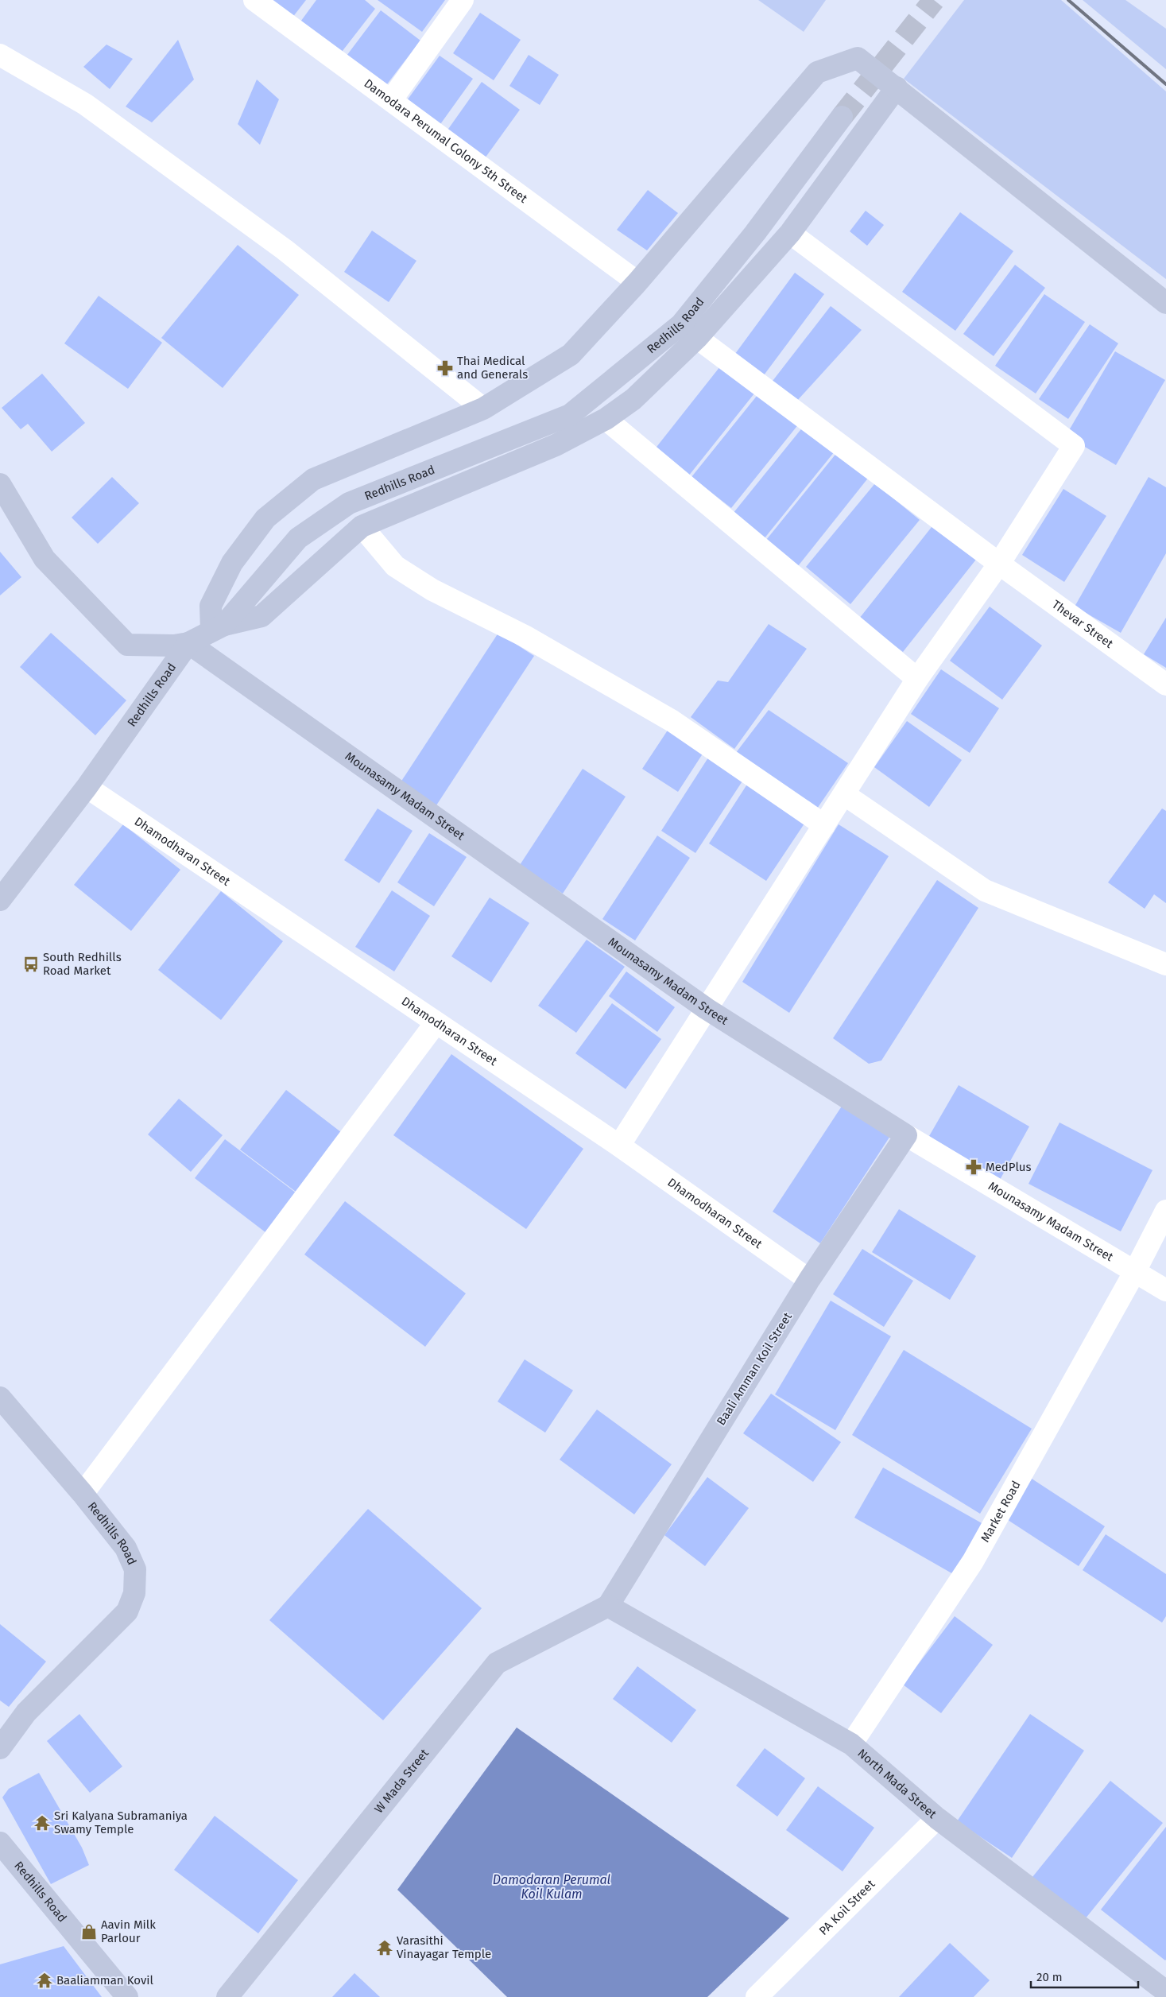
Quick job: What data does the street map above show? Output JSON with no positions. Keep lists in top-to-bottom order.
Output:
{
  "streets": {
    "street": [
      "Damodara Perumal Colony 5th Street",
      "Redhills Road",
      "Thevar Street",
      "Mounasamy Madam Street",
      "Dhamodharan Street",
      "Baali Amman Koil Street",
      "Market Road",
      "W Mada Street",
      "North Mada Street",
      "PA Koil Street"
    ]
  },
  "crossings": [
    ["Redhills Road", "Mounasamy Madam Street"],
    ["Redhills Road", "Dhamodharan Street"],
    ["Mounasamy Madam Street", "Baali Amman Koil Street"],
    ["Mounasamy Madam Street", "Market Road"],
    ["Dhamodharan Street", "Baali Amman Koil Street"],
    ["Baali Amman Koil Street", "W Mada Street"],
    ["Baali Amman Koil Street", "North Mada Street"],
    ["Market Road", "North Mada Street"],
    ["W Mada Street", "North Mada Street"],
    ["North Mada Street", "PA Koil Street"]
  ],
  "water": ["Damodaran Perumal Koil Kulam"],
  "places": {
    "pharmacy": ["Thai Medical and Generals", "MedPlus"],
    "bus stop": ["South Redhills Road Market"],
    "temple": ["Sri Kalyana Subramaniya Swamy Temple", "Varasithi Vinayagar Temple", "Baaliamman Kovil"],
    "shop": ["Aavin Milk Parlour"]
  },
  "scale_bar": "20 m"
}
